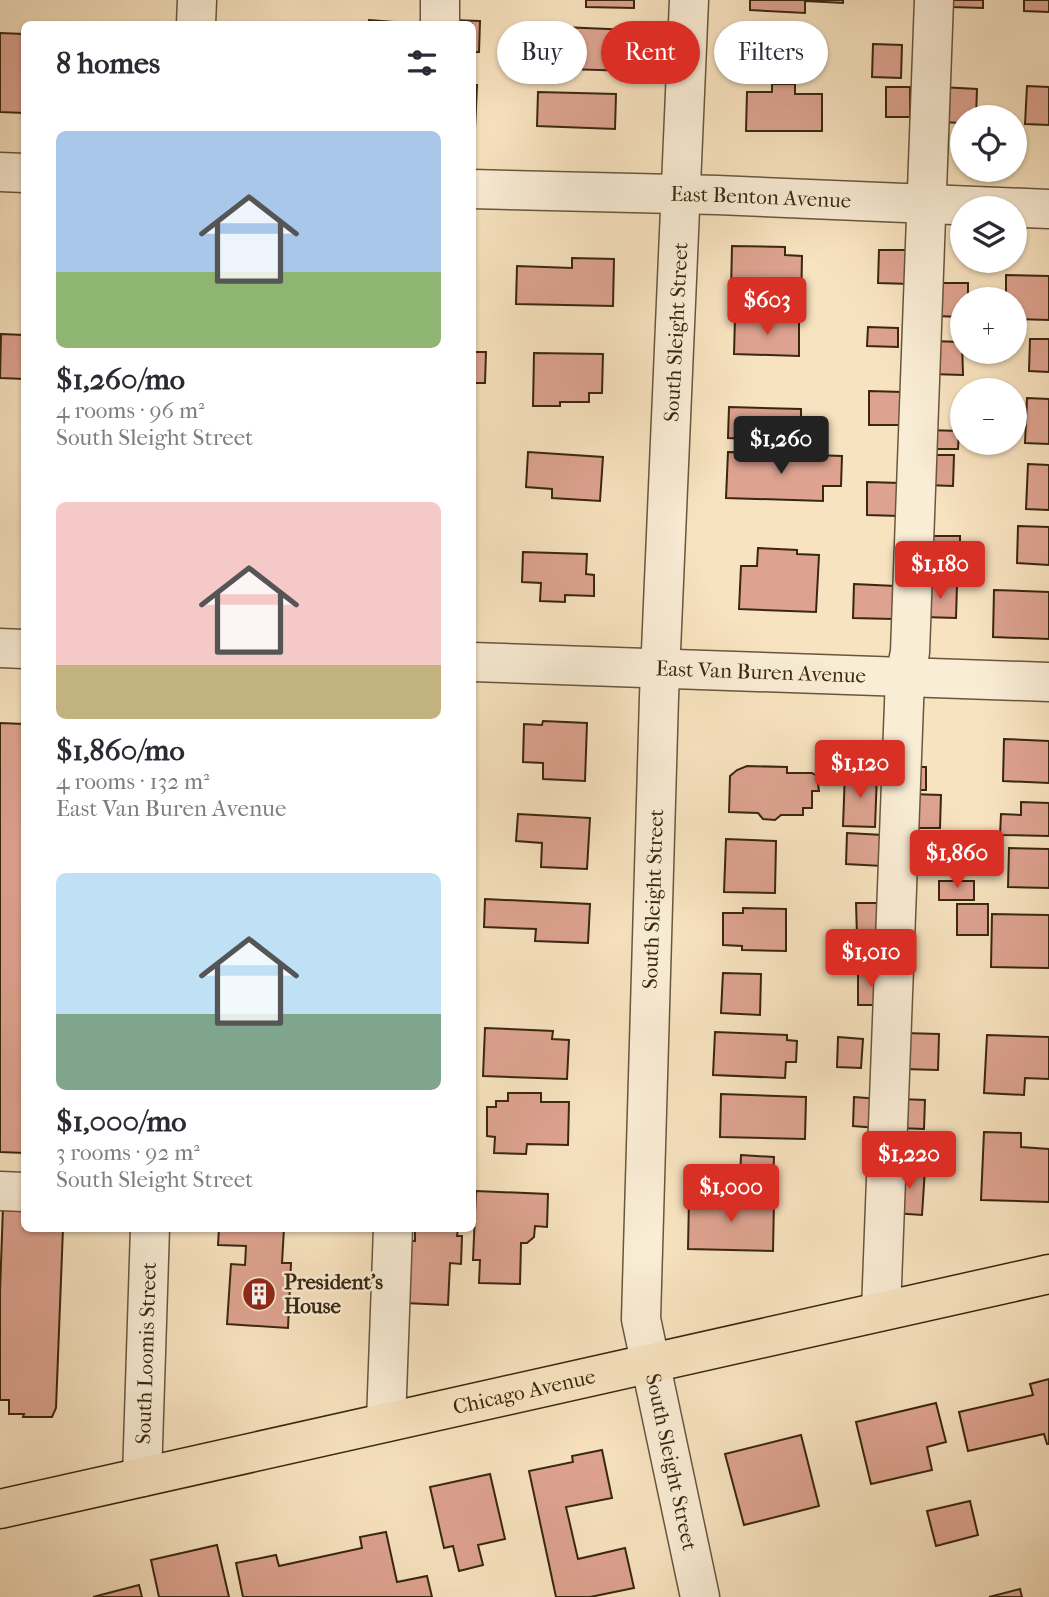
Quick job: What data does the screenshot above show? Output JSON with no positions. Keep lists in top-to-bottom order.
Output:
{
  "streets": {
    "main road": ["Chicago Avenue"],
    "street": [
      "East Benton Avenue",
      "South Sleight Street",
      "East Van Buren Avenue",
      "South Loomis Street"
    ]
  },
  "crossings": [
    ["East Benton Avenue", "South Sleight Street"],
    ["South Sleight Street", "East Van Buren Avenue"],
    ["South Sleight Street", "Chicago Avenue"],
    ["South Loomis Street", "Chicago Avenue"]
  ],
  "places": {
    "building": ["President's House"]
  },
  "page": {
    "chip": ["Buy", "Rent", "Filters"],
    "heading": "8 homes",
    "map_buttons": ["+", "−"],
    "list": [
      {
        "name": "$1,260/mo",
        "note": "4 rooms · 96 m² · South Sleight Street"
      },
      {
        "name": "$1,860/mo",
        "note": "4 rooms · 132 m² · East Van Buren Avenue"
      },
      {
        "name": "$1,000/mo",
        "note": "3 rooms · 92 m² · South Sleight Street"
      }
    ],
    "price": [
      "$603",
      "$1,260",
      "$1,180",
      "$1,120",
      "$1,860",
      "$1,010",
      "$1,220",
      "$1,000"
    ]
  }
}
